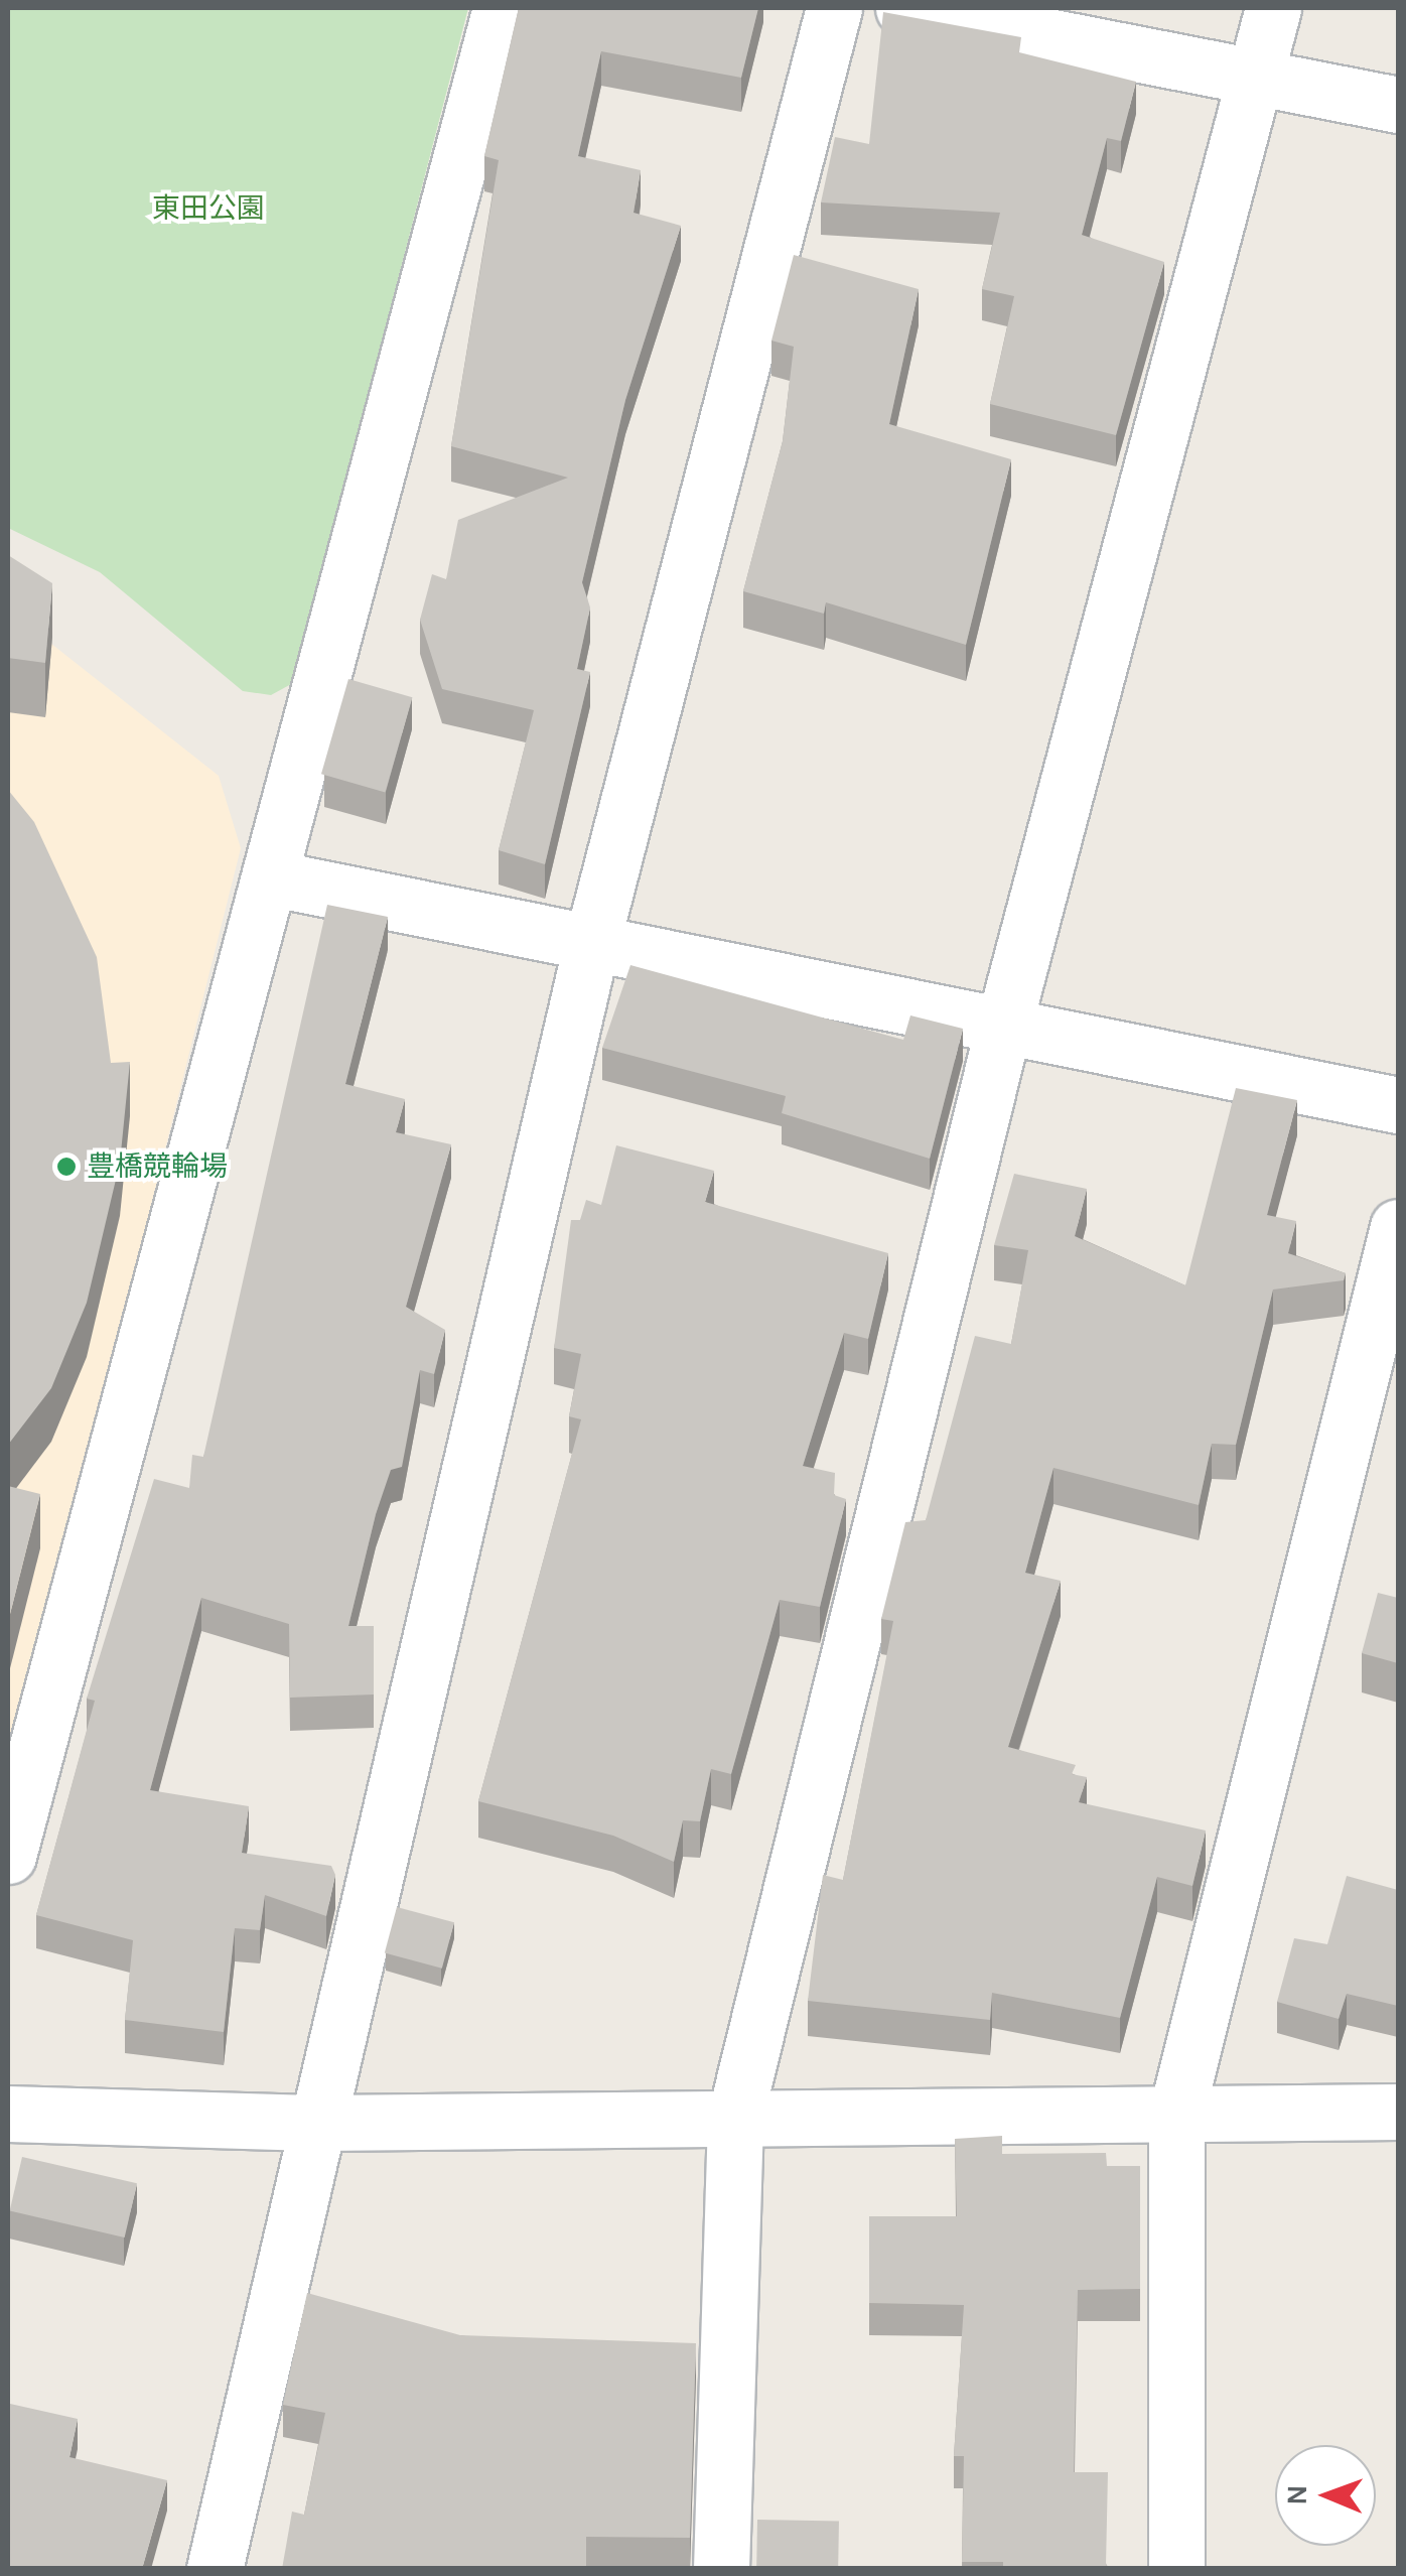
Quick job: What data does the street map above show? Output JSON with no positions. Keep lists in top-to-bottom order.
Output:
{
  "parks": ["東田公園"],
  "places": ["豊橋競輪場"],
  "north": "left"
}
